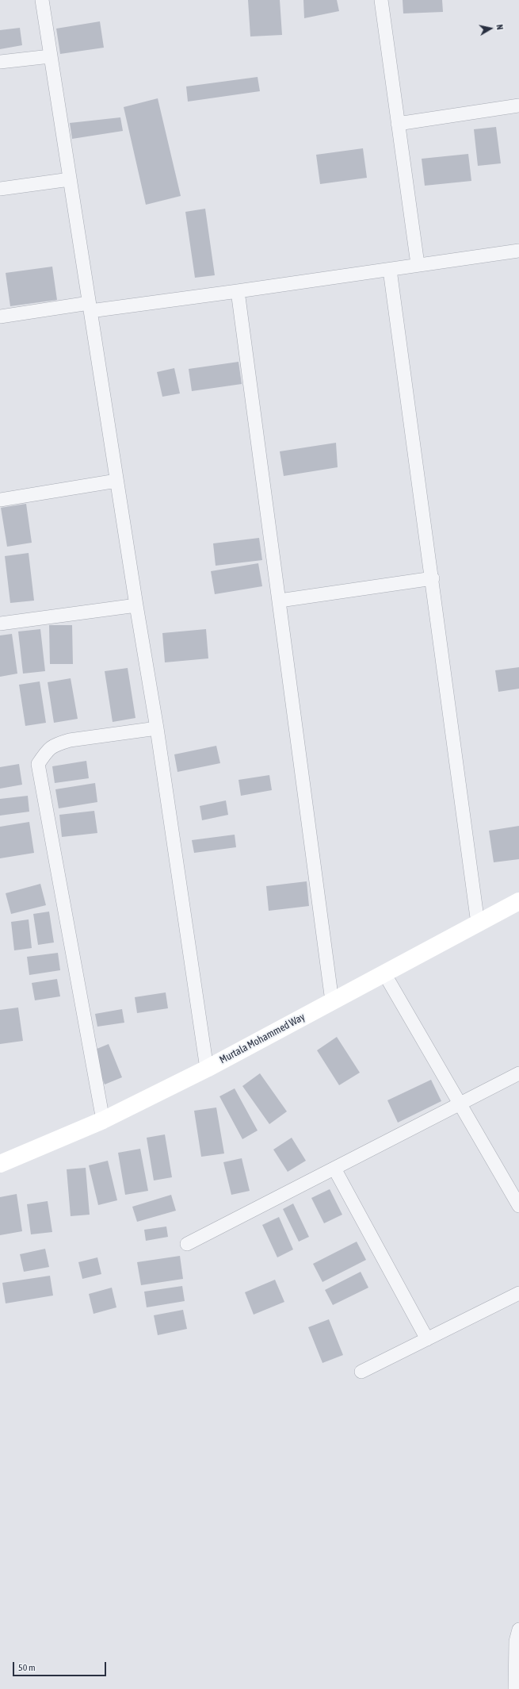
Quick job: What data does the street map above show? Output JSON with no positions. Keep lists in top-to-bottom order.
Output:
{
  "streets": {
    "street": ["Murtala Mohammed Way"]
  },
  "scale_bar": "50 m",
  "north": "right"
}
